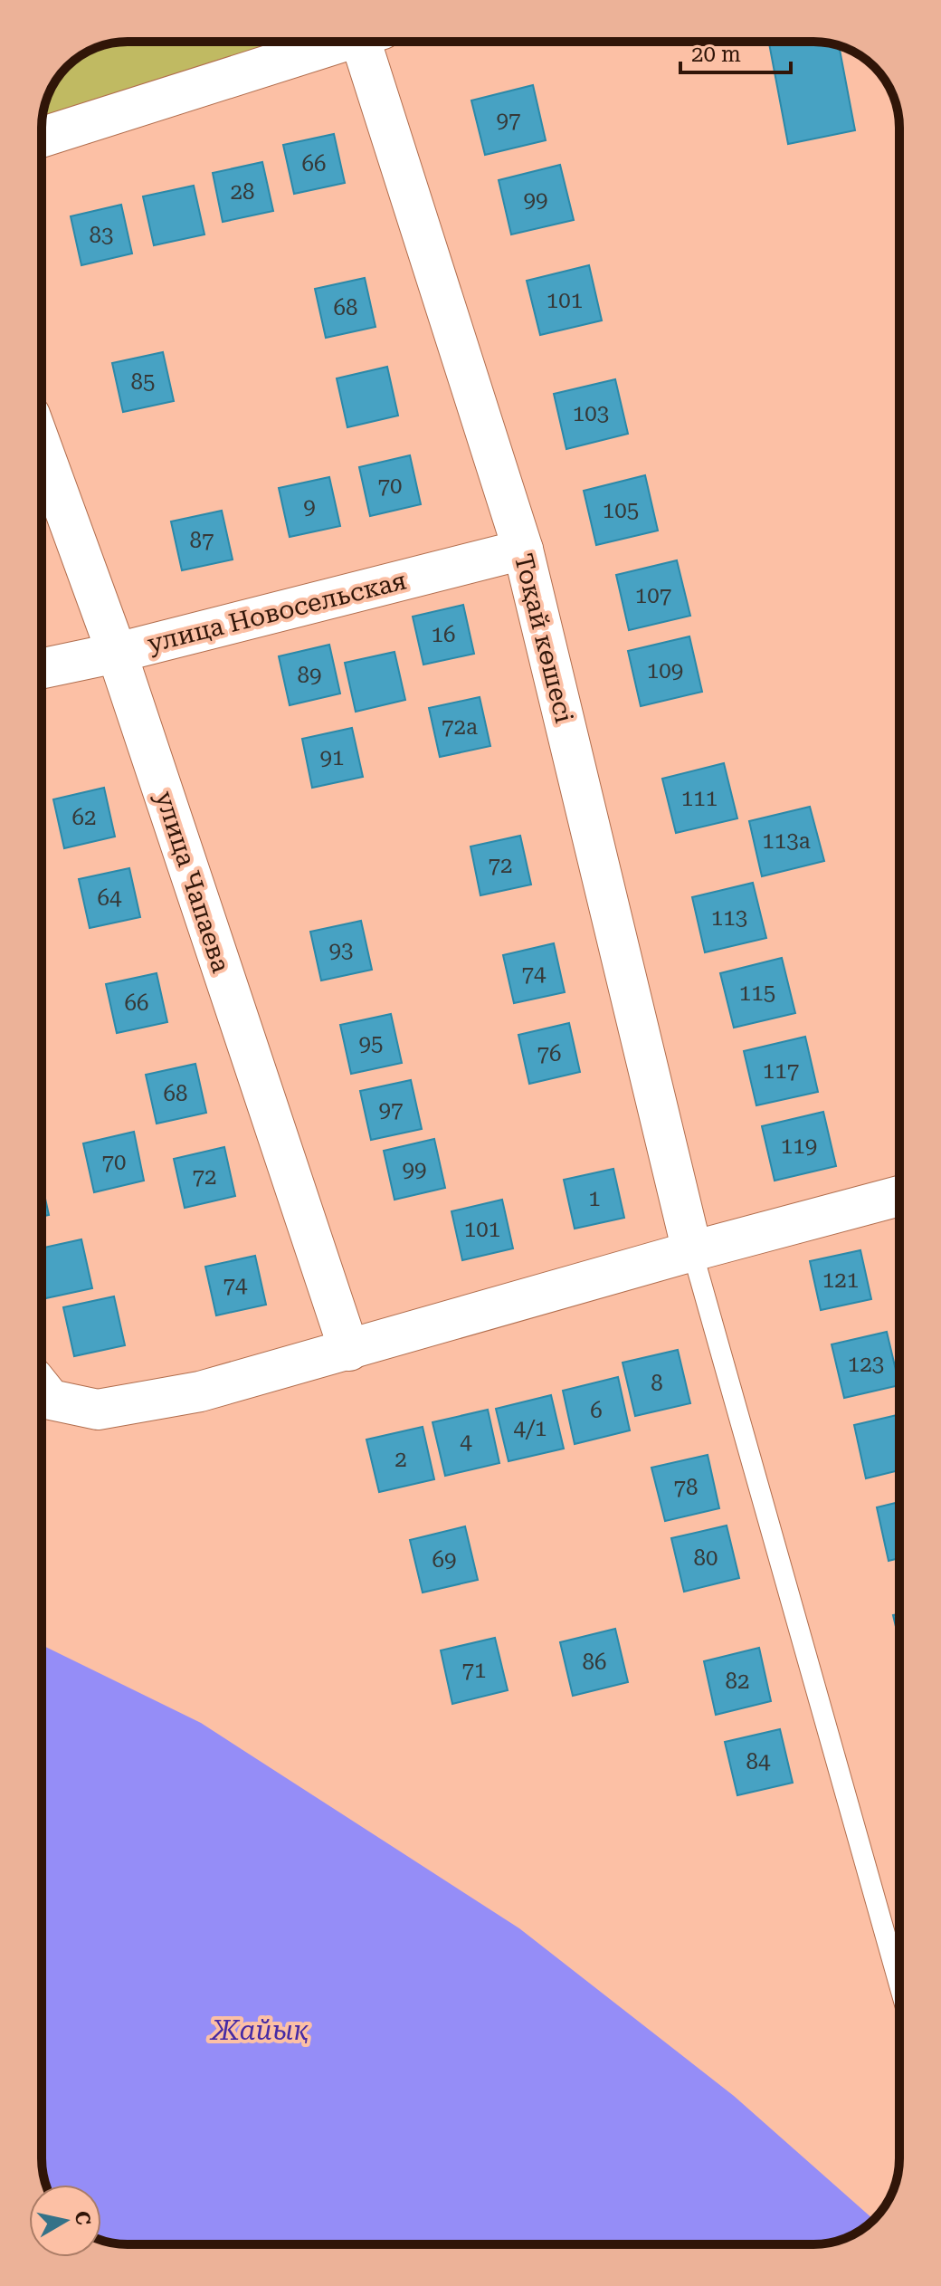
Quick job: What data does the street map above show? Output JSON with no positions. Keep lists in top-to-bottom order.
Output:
{
  "streets": {
    "street": ["улица Новосельская", "Тоқай көшесі", "улица Чапаева"]
  },
  "crossings": [
    ["улица Новосельская", "Тоқай көшесі"],
    ["улица Новосельская", "улица Чапаева"]
  ],
  "water": ["Жайық"],
  "house_numbers": [
    "97",
    "66",
    "28",
    "99",
    "83",
    "101",
    "68",
    "85",
    "103",
    "70",
    "9",
    "105",
    "87",
    "107",
    "16",
    "109",
    "89",
    "72а",
    "91",
    "111",
    "62",
    "113а",
    "72",
    "64",
    "113",
    "93",
    "74",
    "115",
    "66",
    "95",
    "76",
    "117",
    "68",
    "97",
    "119",
    "70",
    "99",
    "72",
    "1",
    "101",
    "121",
    "74",
    "123",
    "8",
    "6",
    "4/1",
    "4",
    "2",
    "78",
    "80",
    "69",
    "86",
    "71",
    "82",
    "84"
  ],
  "scale_bar": "20 m",
  "north": "right"
}
